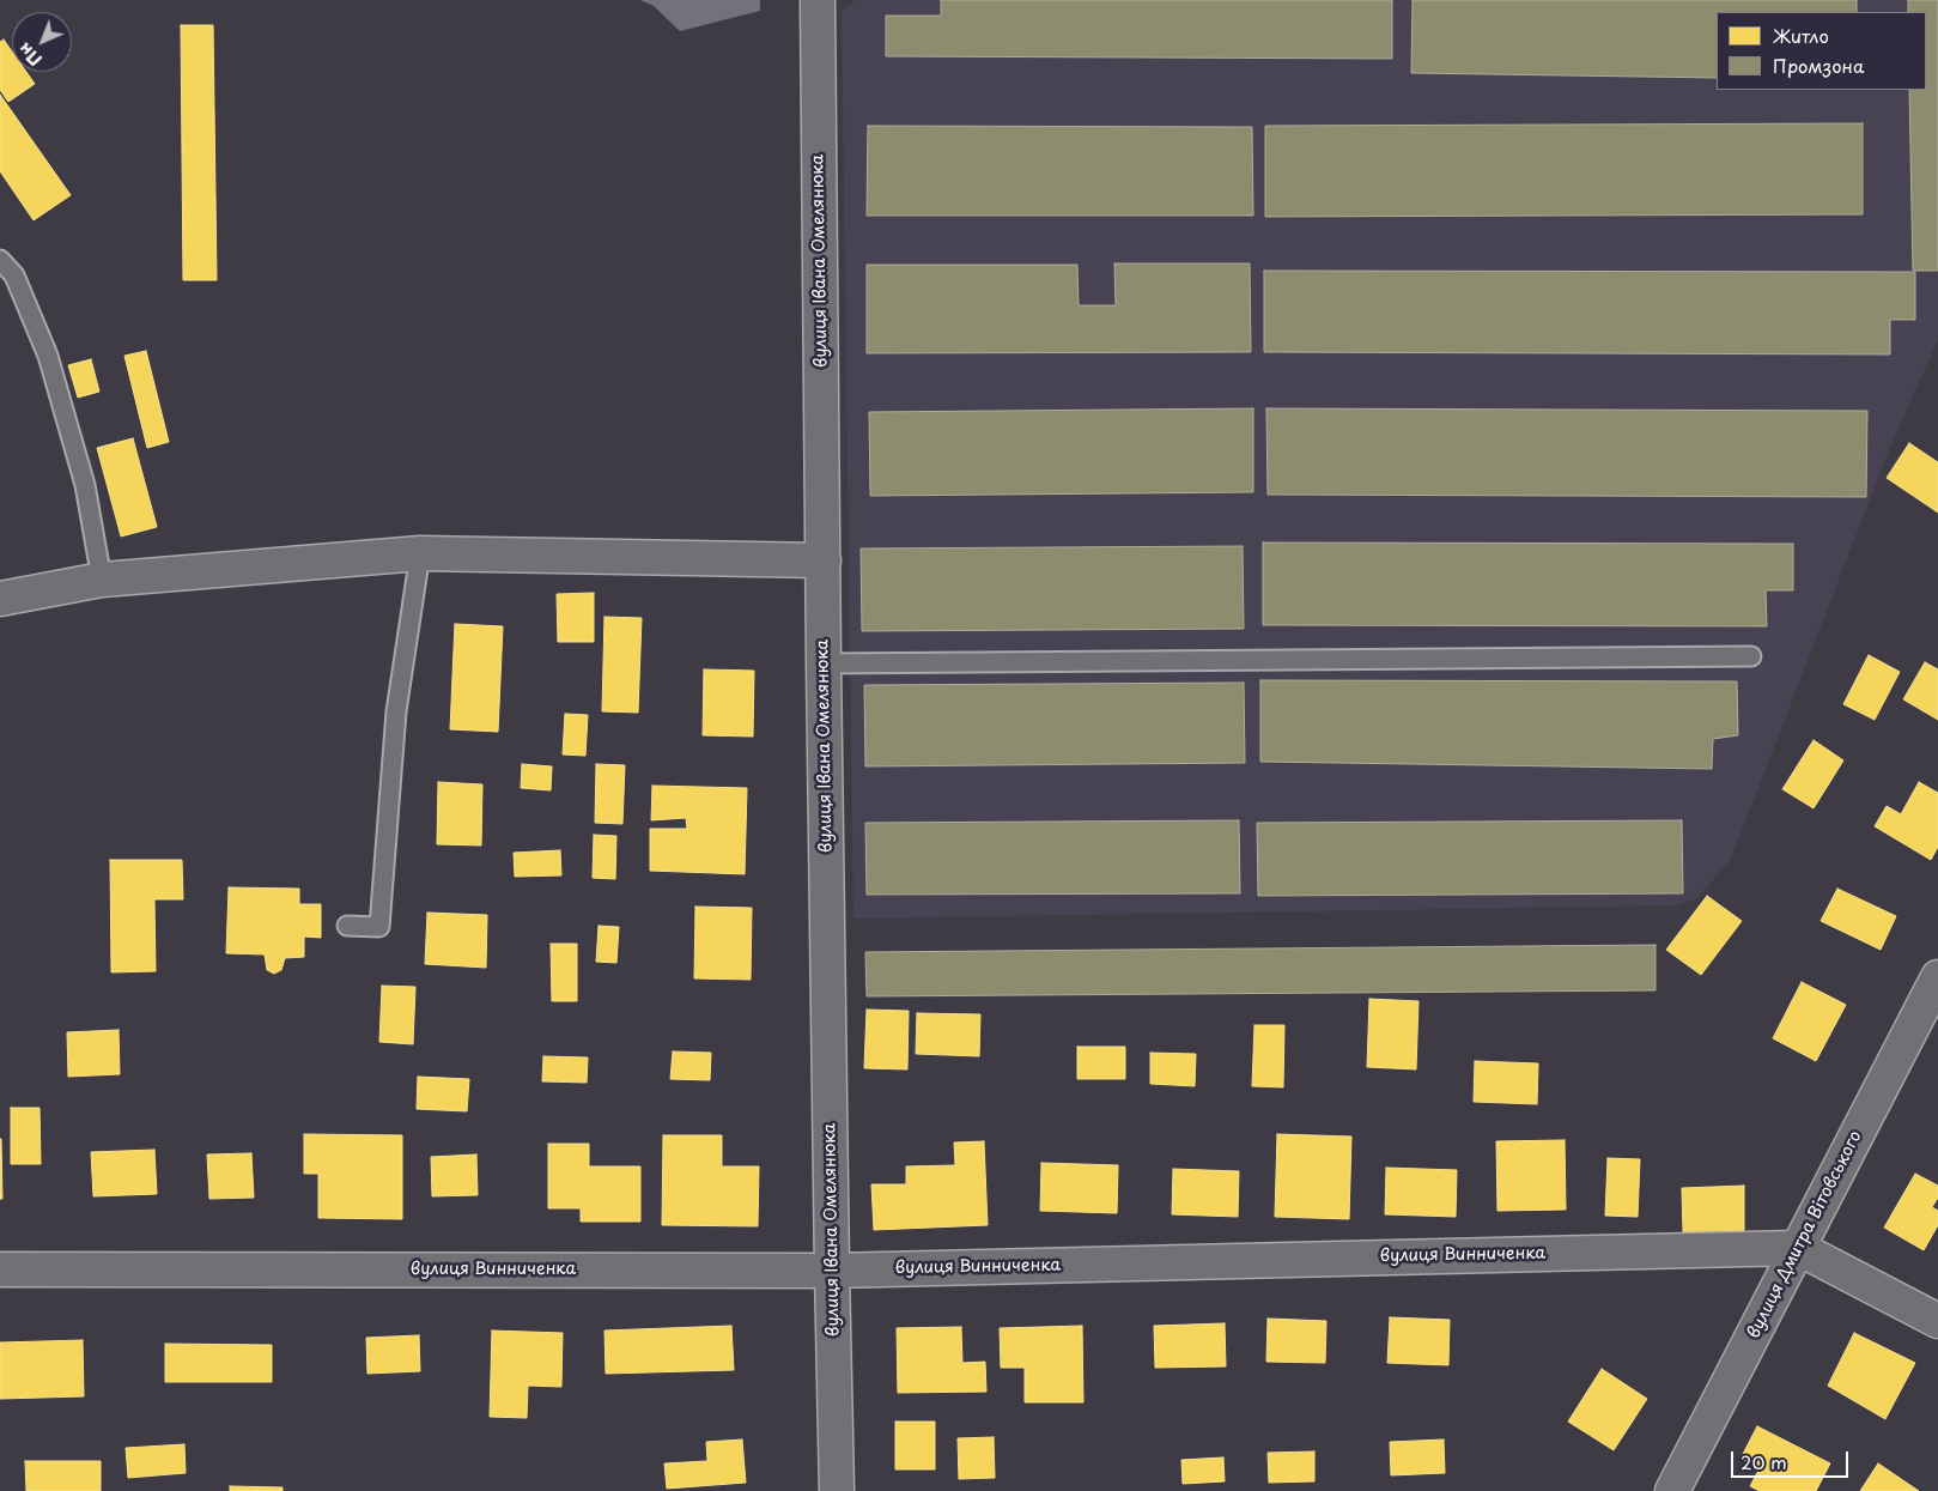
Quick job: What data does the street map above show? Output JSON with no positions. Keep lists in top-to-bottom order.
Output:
{
  "streets": {
    "street": ["вулиця Івана Омелянюка", "вулиця Дмитра Вітовського", "вулиця Винниченка"]
  },
  "crossings": [
    ["вулиця Івана Омелянюка", "вулиця Винниченка"],
    ["вулиця Дмитра Вітовського", "вулиця Винниченка"]
  ],
  "legend": ["Житло", "Промзона"],
  "scale_bar": "20 m",
  "north": "bottom left"
}
